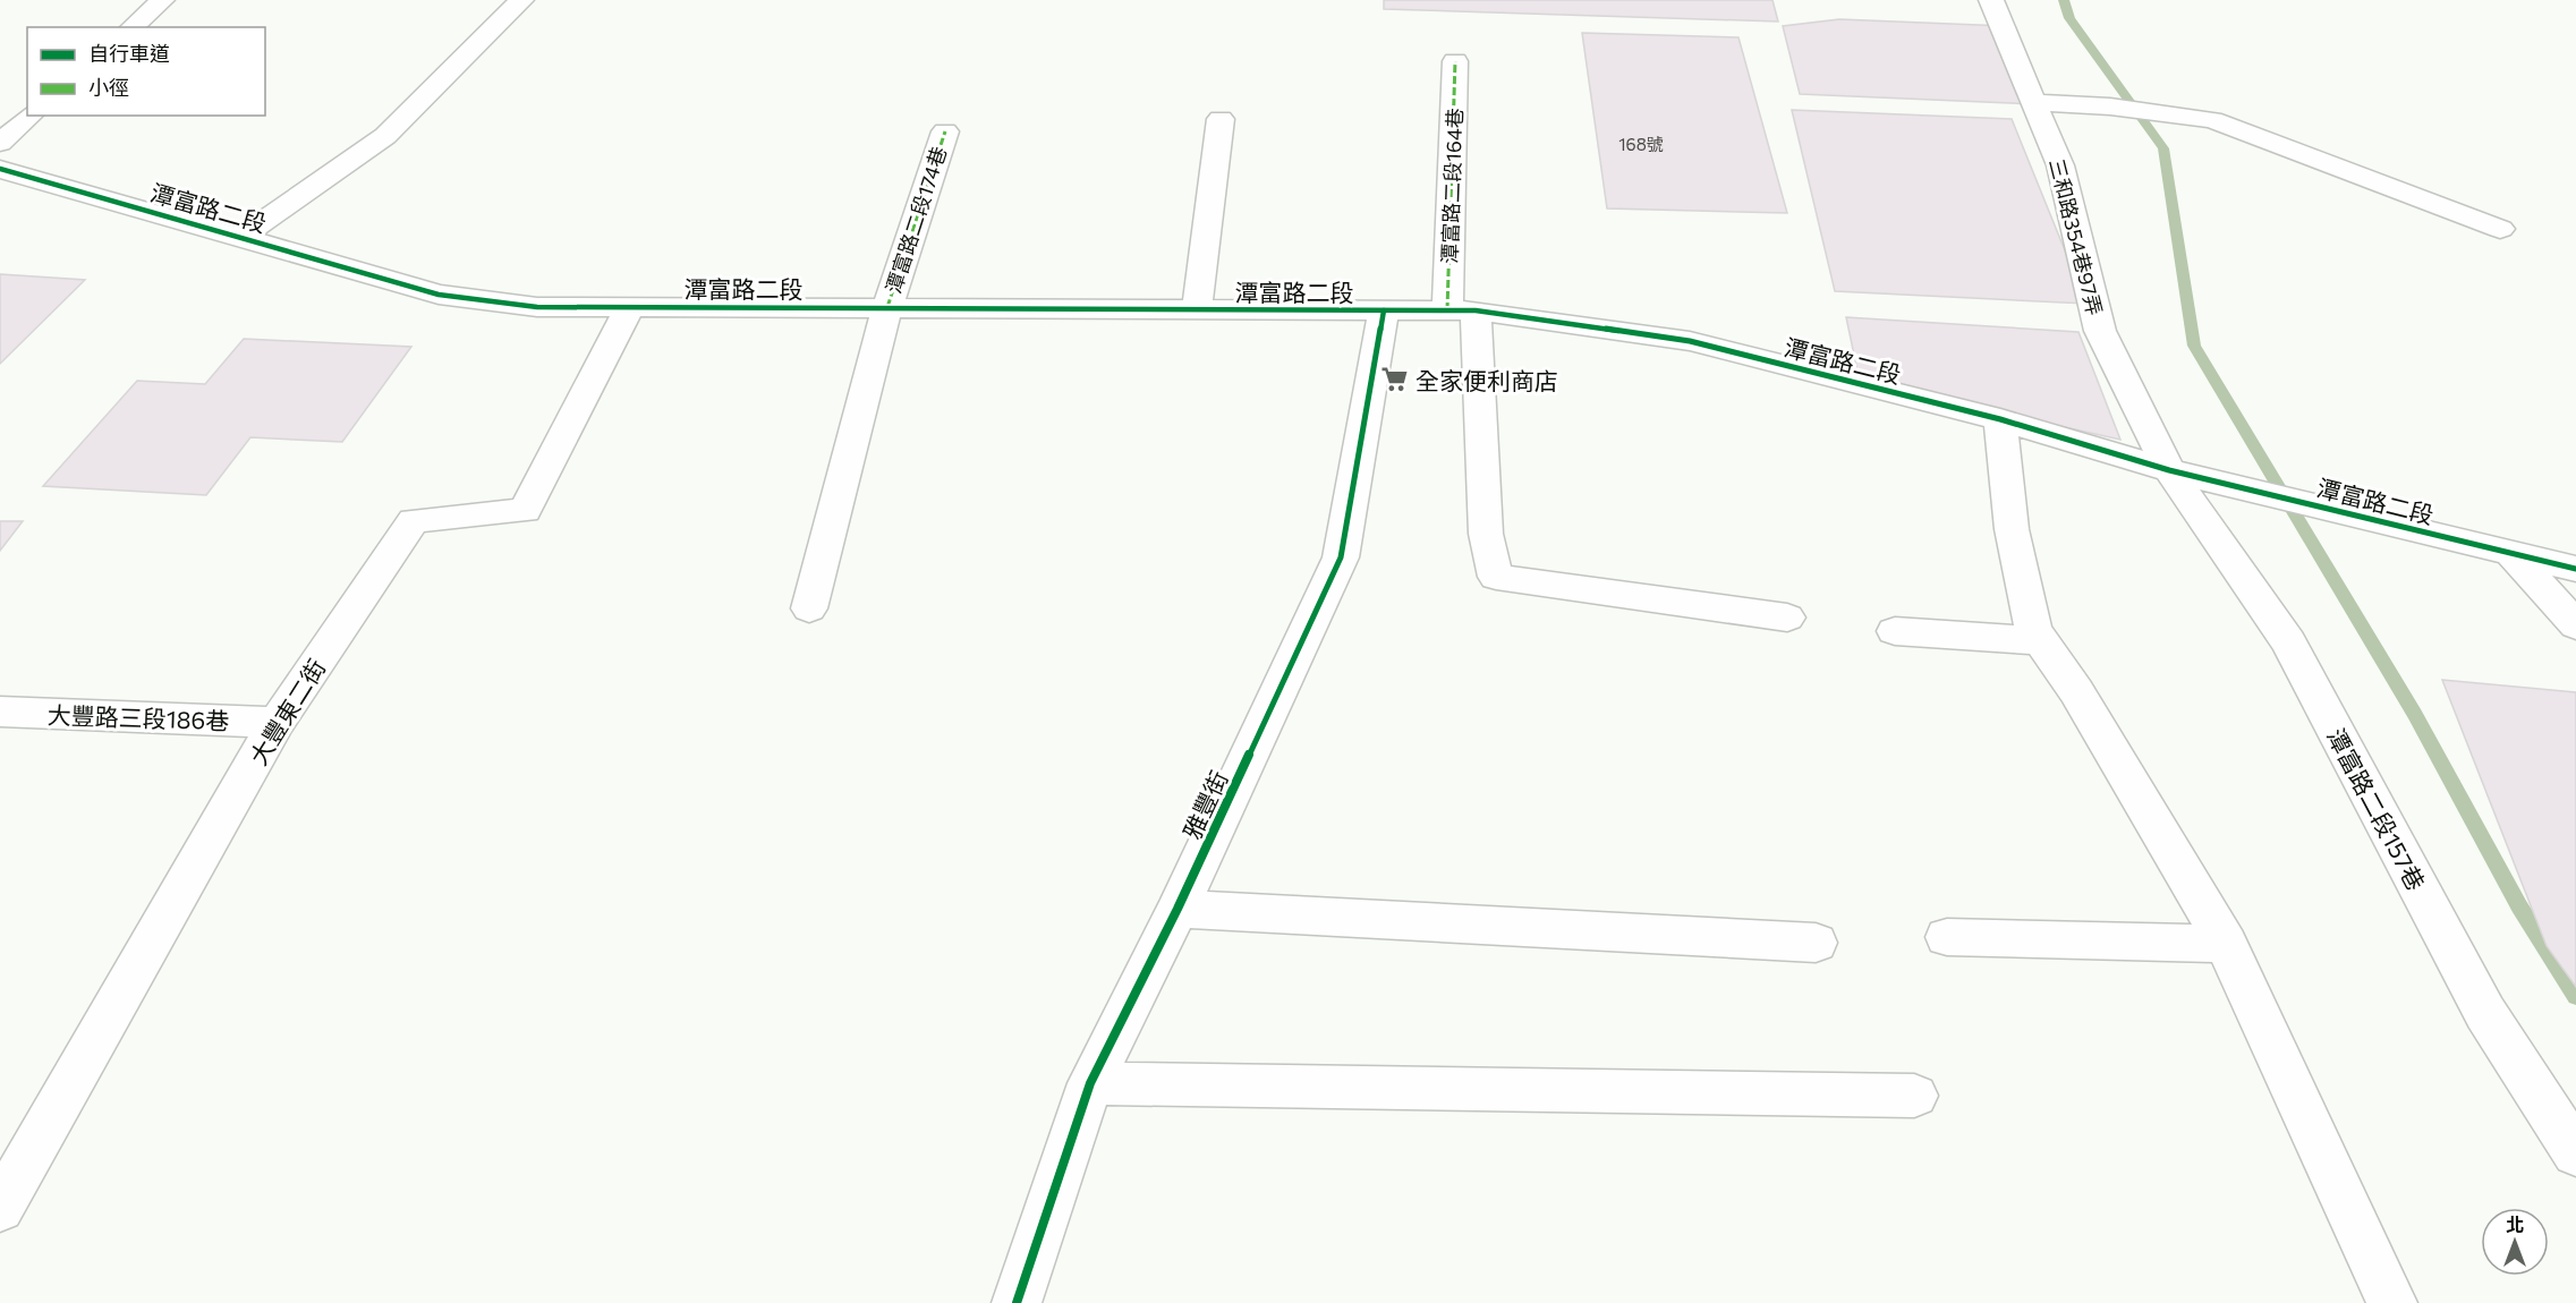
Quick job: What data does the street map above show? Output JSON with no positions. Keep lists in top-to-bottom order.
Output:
{
  "streets": {
    "street": [
      "潭富路二段164巷",
      "潭富路二段",
      "潭富路二段174巷",
      "三和路354巷97弄",
      "大豐東二街",
      "大豐路三段186巷",
      "雅豐街",
      "潭富路二段157巷"
    ]
  },
  "crossings": [
    ["潭富路二段164巷", "潭富路二段"],
    ["潭富路二段", "潭富路二段174巷"],
    ["潭富路二段", "三和路354巷97弄"],
    ["潭富路二段", "大豐東二街"],
    ["潭富路二段", "雅豐街"],
    ["潭富路二段", "潭富路二段157巷"],
    ["三和路354巷97弄", "潭富路二段157巷"],
    ["大豐東二街", "大豐路三段186巷"]
  ],
  "places": {
    "supermarket": ["全家便利商店"]
  },
  "house_numbers": ["168號"],
  "legend": ["自行車道", "小徑"],
  "north": "top"
}
